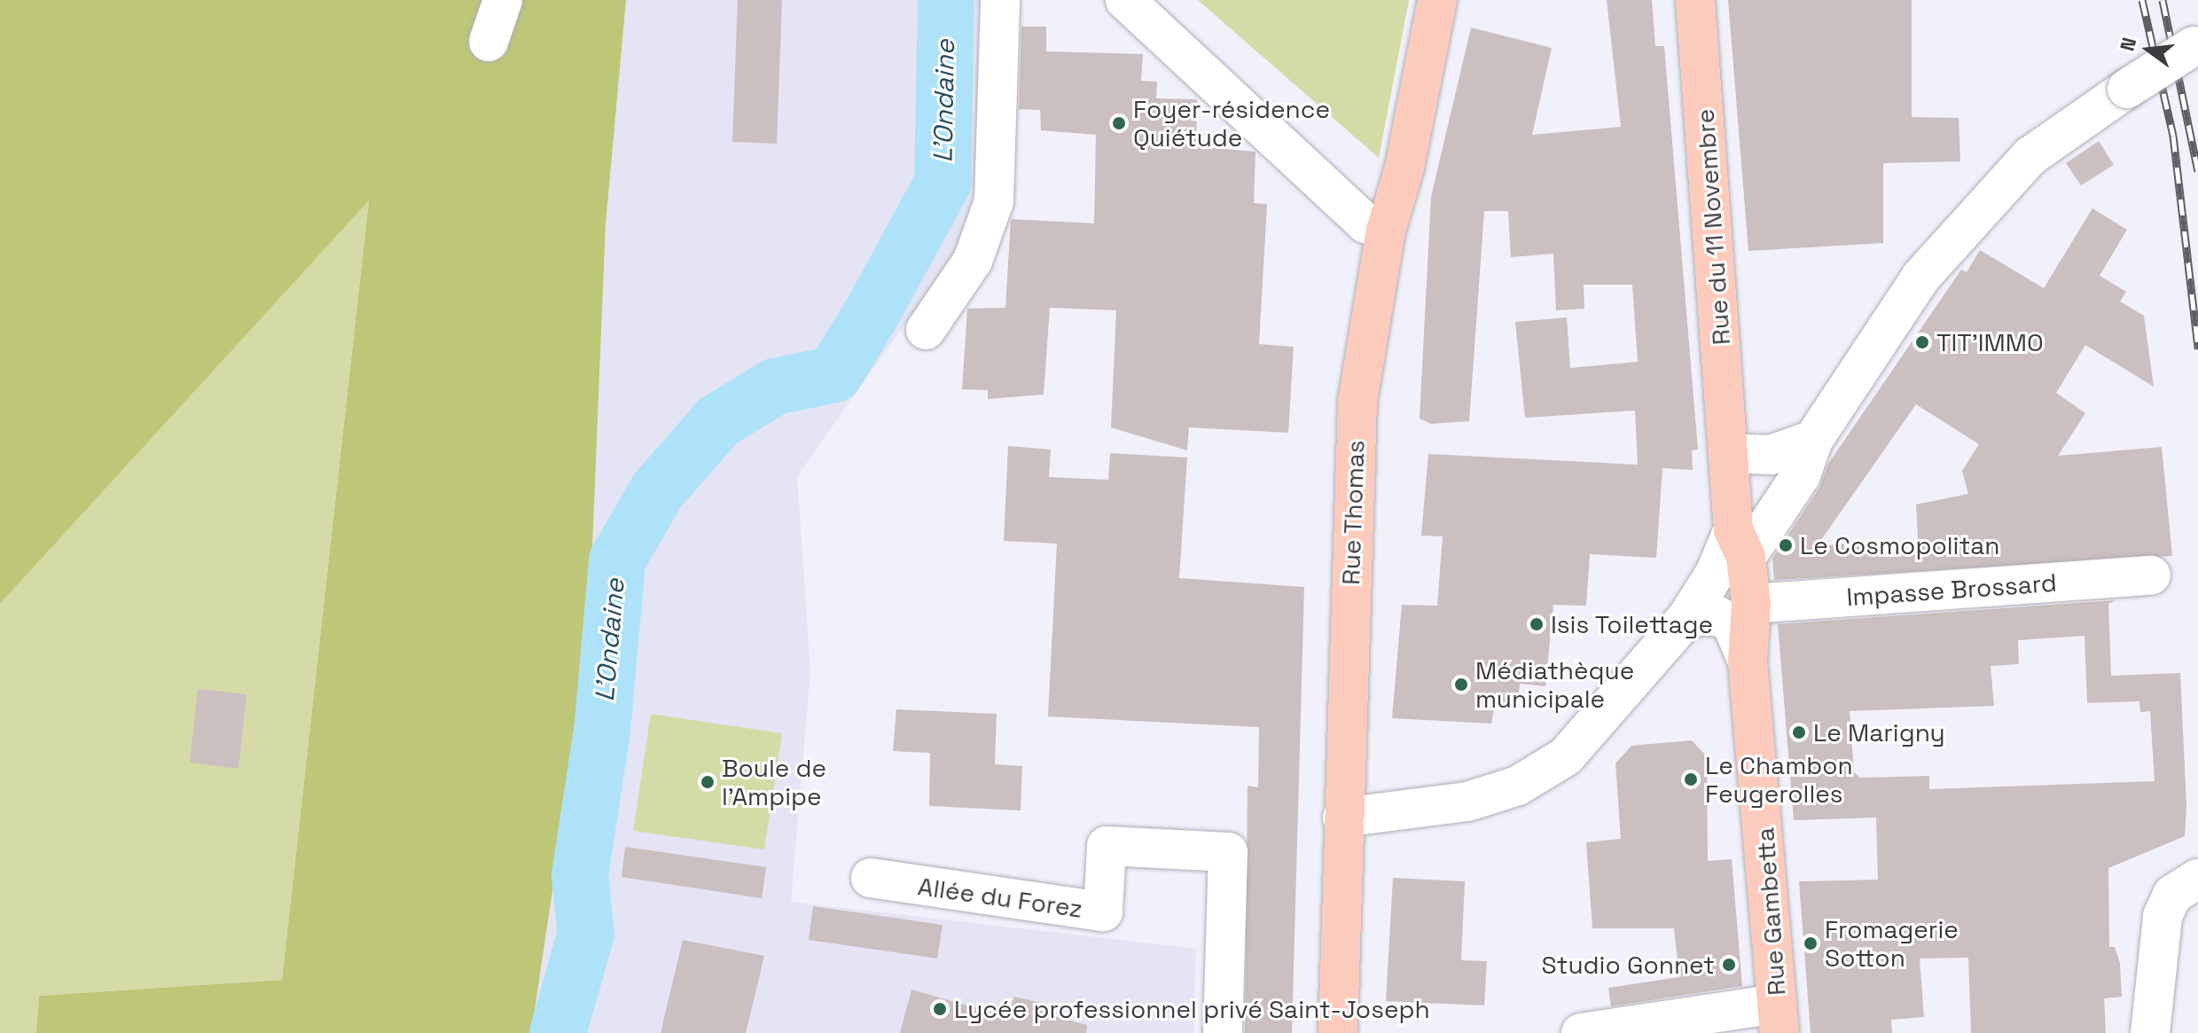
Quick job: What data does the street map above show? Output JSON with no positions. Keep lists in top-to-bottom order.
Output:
{
  "streets": {
    "main road": ["Rue du 11 Novembre", "Rue Thomas", "Rue Gambetta"],
    "street": ["Impasse Brossard", "Allée du Forez"]
  },
  "crossings": [
    ["Rue du 11 Novembre", "Rue Gambetta"],
    ["Impasse Brossard", "Rue Gambetta"]
  ],
  "water": ["L'Ondaine"],
  "places": [
    "Foyer-résidence Quiétude",
    "TIT'IMMO",
    "Le Cosmopolitan",
    "Isis Toilettage",
    "Médiathèque municipale",
    "Le Marigny",
    "Le Chambon Feugerolles",
    "Boule de l'Ampipe",
    "Fromagerie Sotton",
    "Studio Gonnet",
    "Lycée professionnel privé Saint-Joseph"
  ],
  "north": "left"
}
